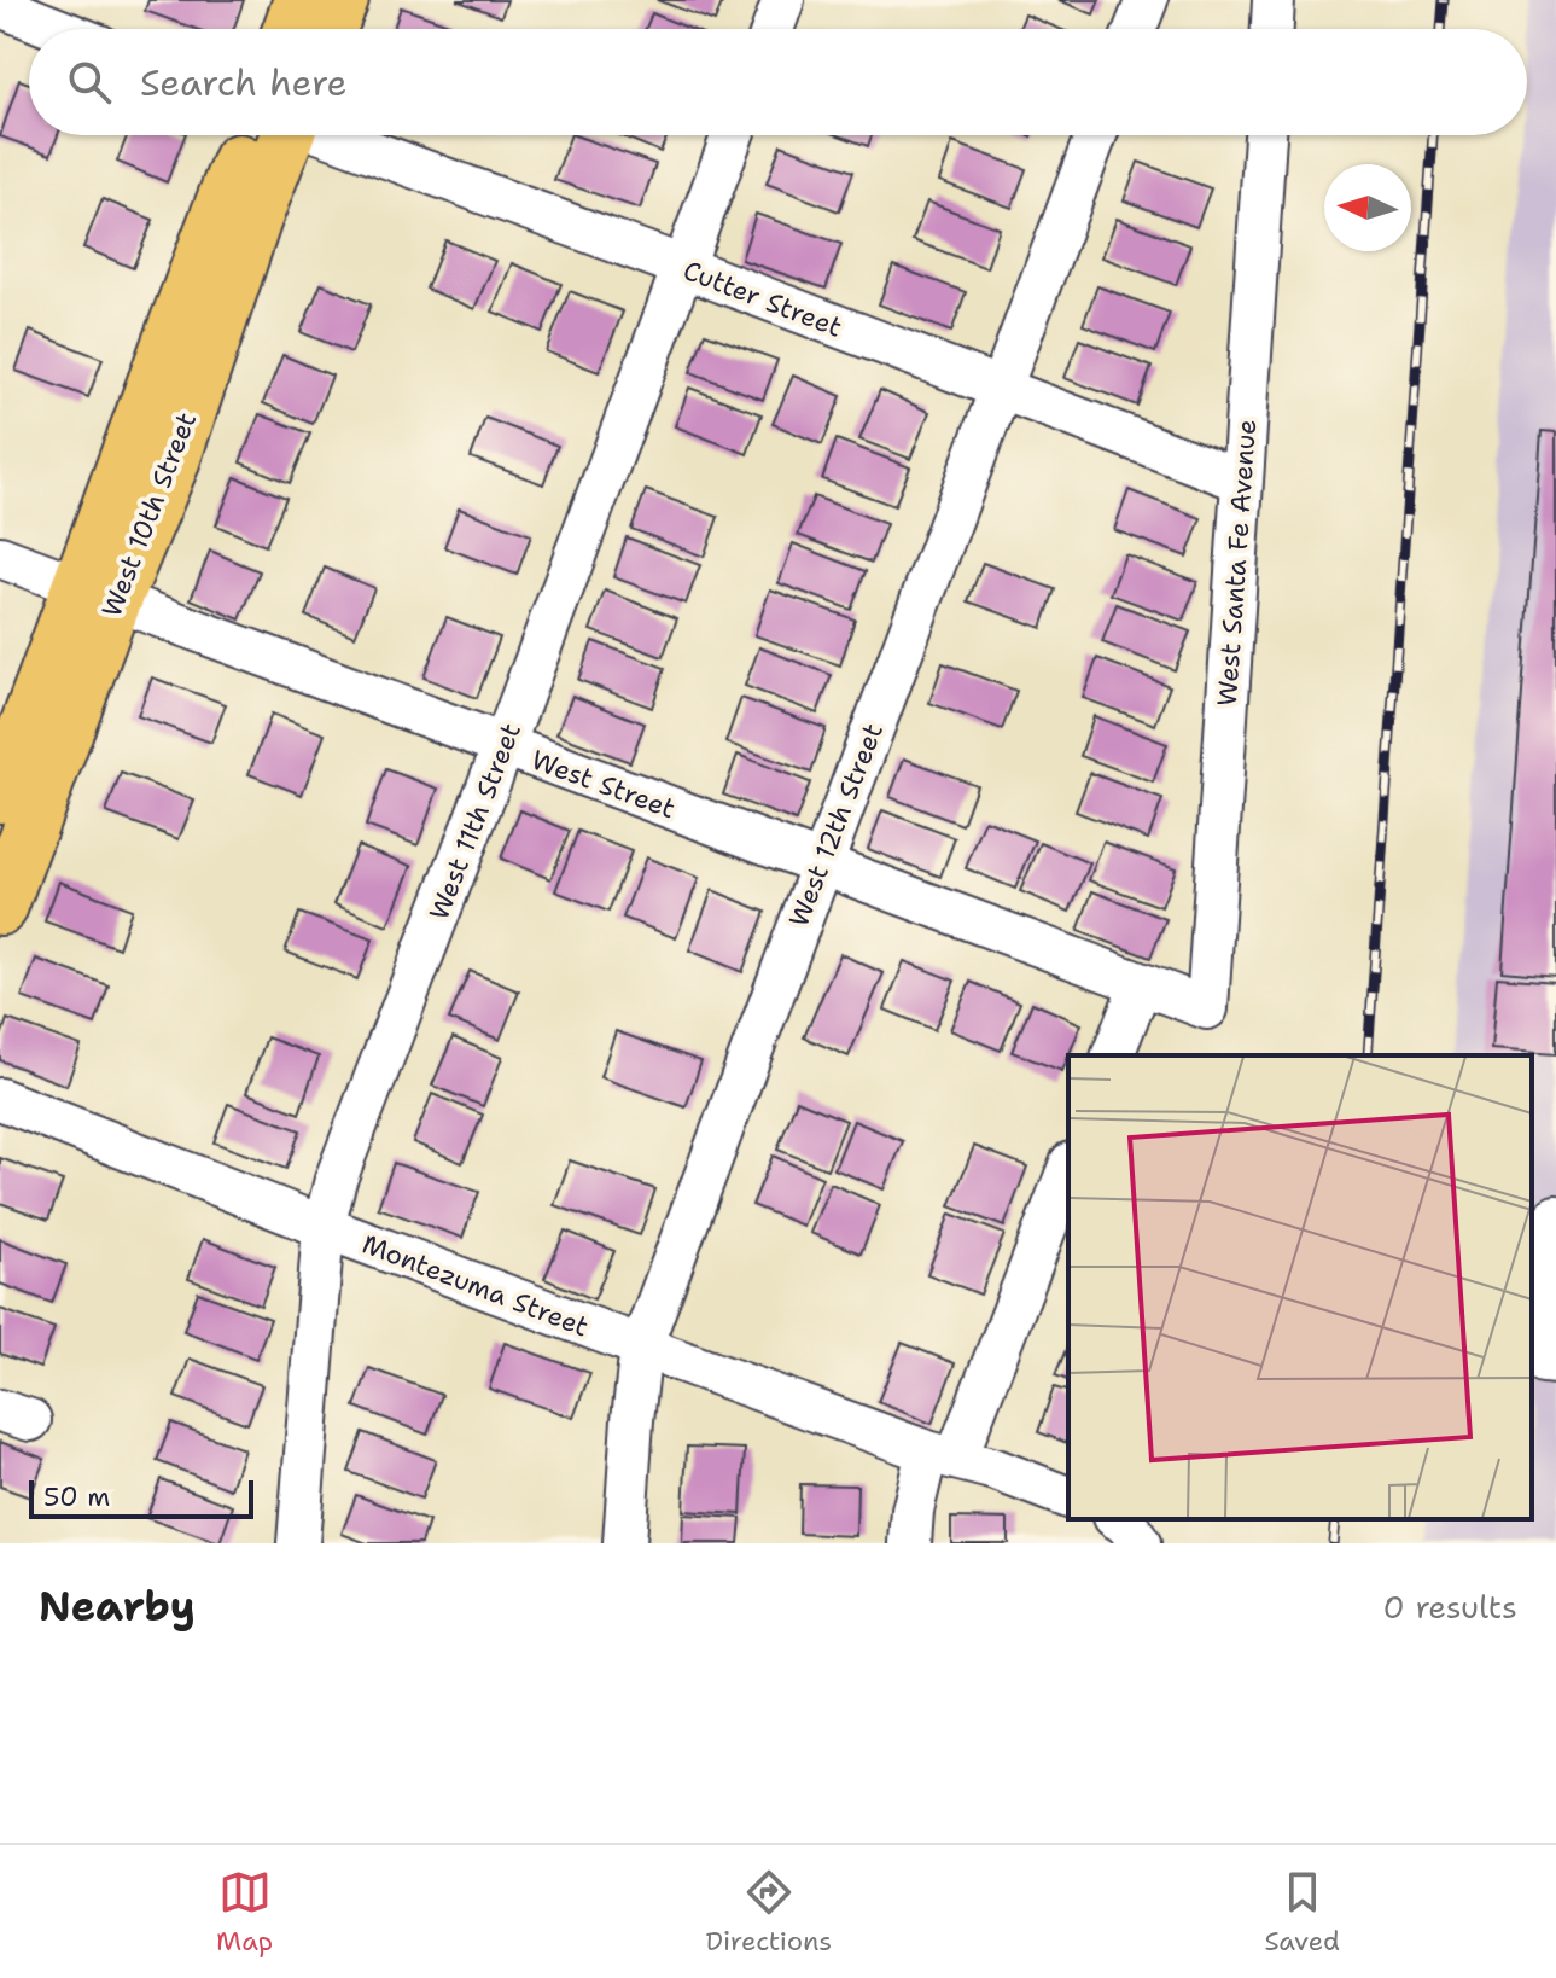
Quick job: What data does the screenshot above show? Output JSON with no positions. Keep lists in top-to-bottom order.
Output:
{
  "streets": {
    "main road": ["West 10th Street"],
    "street": [
      "Cutter Street",
      "West Santa Fe Avenue",
      "West Street",
      "West 11th Street",
      "West 12th Street",
      "Montezuma Street"
    ]
  },
  "crossings": [
    ["Cutter Street", "West Santa Fe Avenue"],
    ["Cutter Street", "West 11th Street"],
    ["Cutter Street", "West 12th Street"],
    ["West 10th Street", "West Street"],
    ["West Santa Fe Avenue", "West Street"],
    ["West Street", "West 11th Street"],
    ["West Street", "West 12th Street"],
    ["West 11th Street", "Montezuma Street"],
    ["West 12th Street", "Montezuma Street"]
  ],
  "scale_bar": "50 m",
  "north": "left",
  "page": {
    "search": "Search here",
    "scale": "50 m",
    "heading": ["Nearby", "0 results"],
    "nav": ["Map", "Directions", "Saved"]
  }
}
